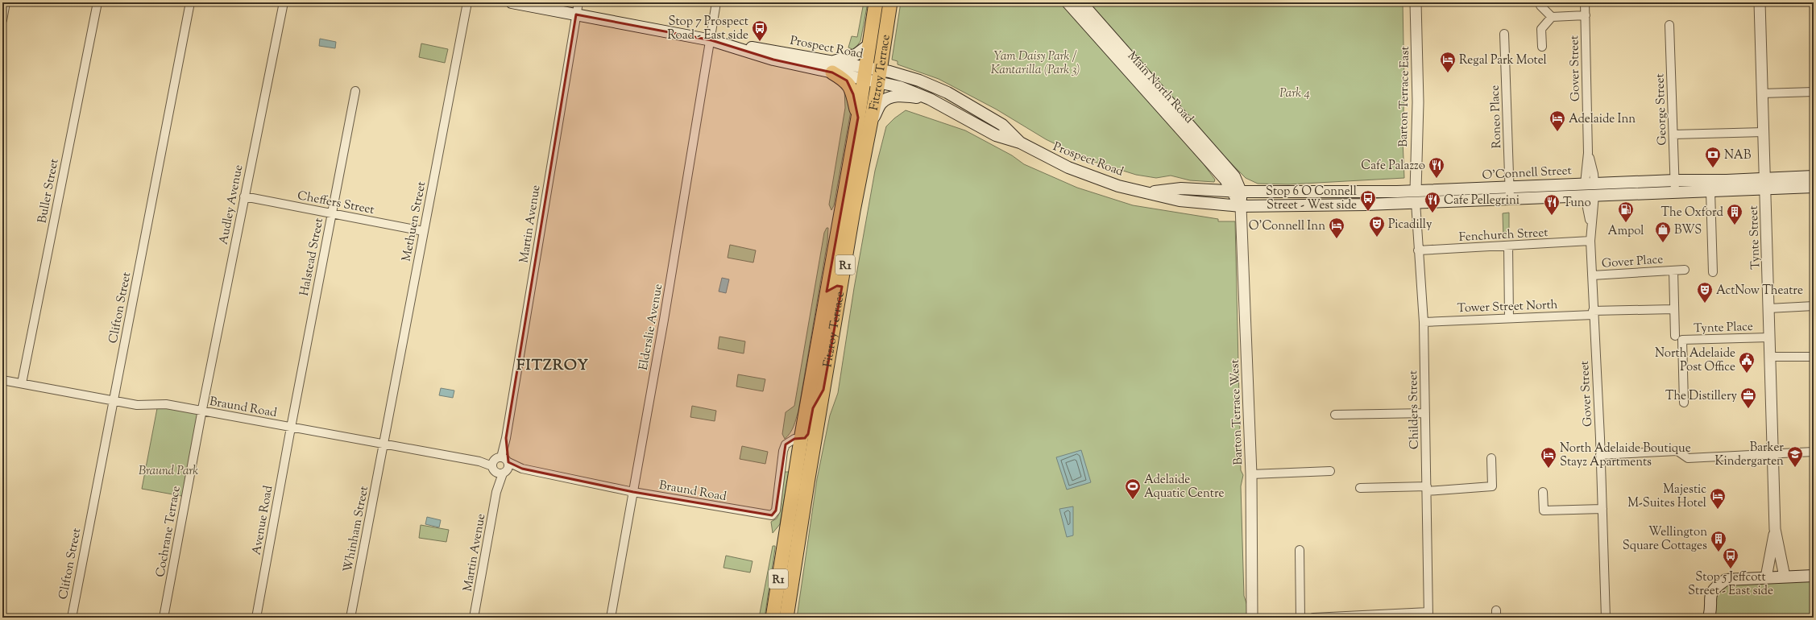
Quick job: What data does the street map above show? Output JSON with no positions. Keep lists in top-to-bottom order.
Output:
{
  "streets": {
    "highway": ["Fitzroy Terrace", "R1"],
    "main road": ["Prospect Road", "Main North Road", "O'Connell Street"],
    "street": [
      "Gover Street",
      "Barton Terrace East",
      "George Street",
      "Roneo Place",
      "Buller Street",
      "Cheffers Street",
      "Audley Avenue",
      "Methuen Street",
      "Martin Avenue",
      "Fenchurch Street",
      "Tynte Street",
      "Halstead Street",
      "Gover Place",
      "Tower Street North",
      "Clifton Street",
      "Elderslie Avenue",
      "Tynte Place",
      "Braund Road",
      "Childers Street",
      "Barton Terrace West",
      "Avenue Road",
      "Whinham Street",
      "Cochrane Terrace"
    ]
  },
  "crossings": [
    ["Prospect Road", "Fitzroy Terrace"],
    ["Prospect Road", "Main North Road"],
    ["Prospect Road", "O'Connell Street"],
    ["Prospect Road", "Martin Avenue"],
    ["Prospect Road", "Elderslie Avenue"],
    ["Prospect Road", "Barton Terrace West"],
    ["Gover Street", "O'Connell Street"],
    ["Gover Street", "Fenchurch Street"],
    ["Gover Street", "Gover Place"],
    ["Gover Street", "Tower Street North"],
    ["Fitzroy Terrace", "Braund Road"],
    ["Main North Road", "O'Connell Street"],
    ["Barton Terrace East", "O'Connell Street"],
    ["Barton Terrace East", "Childers Street"],
    ["George Street", "O'Connell Street"],
    ["Roneo Place", "O'Connell Street"],
    ["O'Connell Street", "Tynte Street"],
    ["O'Connell Street", "Childers Street"],
    ["O'Connell Street", "Barton Terrace West"],
    ["Buller Street", "Braund Road"],
    ["Cheffers Street", "Audley Avenue"],
    ["Cheffers Street", "Methuen Street"],
    ["Cheffers Street", "Halstead Street"],
    ["Audley Avenue", "Braund Road"],
    ["Audley Avenue", "Cochrane Terrace"],
    ["Methuen Street", "Braund Road"],
    ["Methuen Street", "Whinham Street"],
    ["Martin Avenue", "Braund Road"],
    ["Fenchurch Street", "Childers Street"],
    ["Tynte Street", "Tynte Place"],
    ["Halstead Street", "Braund Road"],
    ["Halstead Street", "Avenue Road"],
    ["Gover Place", "Tower Street North"],
    ["Tower Street North", "Childers Street"],
    ["Clifton Street", "Braund Road"],
    ["Elderslie Avenue", "Braund Road"],
    ["Braund Road", "Avenue Road"],
    ["Braund Road", "Whinham Street"],
    ["Braund Road", "Cochrane Terrace"]
  ],
  "districts": ["FITZROY"],
  "parks": ["Yam Daisy Park / Kantarilla (Park 3)", "Park 4", "Braund Park"],
  "places": {
    "bus stop": ["Stop 7 Prospect Road - East side", "Stop 6 O Connell Street - West side", "Stop 5 Jeffcott Street - East side"],
    "hotel": [
      "Regal Park Motel",
      "Adelaide Inn",
      "O'Connell Inn",
      "North Adelaide Boutique Stayz Apartments",
      "Majestic M-Suites Hotel"
    ],
    "bank": ["NAB"],
    "restaurant": ["Cafe Palazzo", "Cafe Pellegrini", "Tuno"],
    "fuel station": ["Ampol"],
    "building": ["The Oxford", "Wellington Square Cottages"],
    "theatre": ["Picadilly", "ActNow Theatre"],
    "shop": ["BWS"],
    "public building": ["North Adelaide Post Office"],
    "office": ["The Distillery"],
    "school or university": ["Barker Kindergarten"],
    "sports": ["Adelaide Aquatic Centre"]
  }
}
